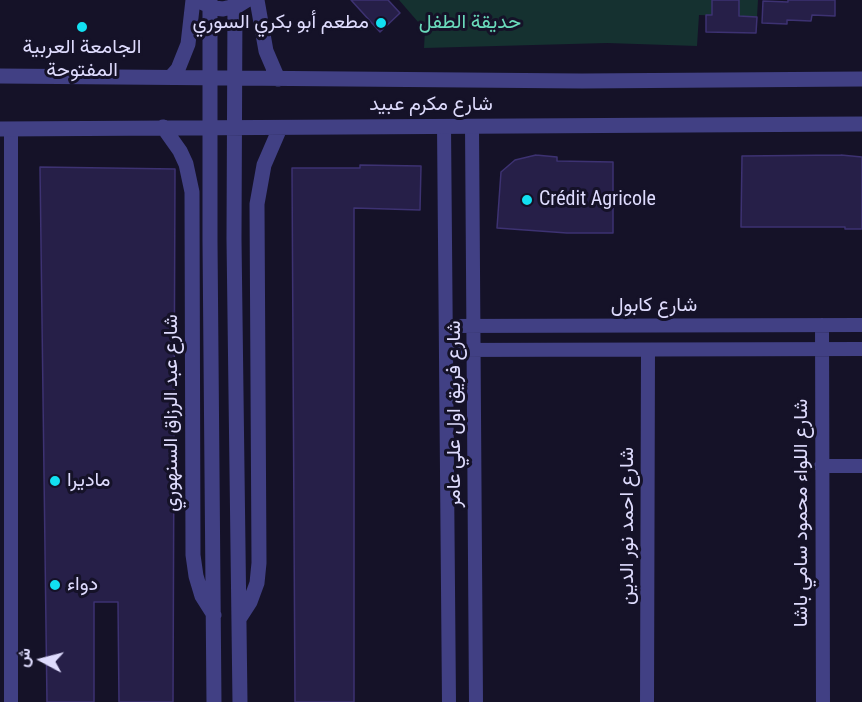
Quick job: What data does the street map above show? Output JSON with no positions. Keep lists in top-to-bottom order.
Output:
{
  "streets": {
    "street": [
      "شارع مكرم عبيد",
      "شارع كابول",
      "شارع عبد الرزاق السنهوري",
      "شارع فريق اول علي عامر",
      "شارع اللواء محمود سامي باشا",
      "شارع احمد نور الدين"
    ]
  },
  "crossings": [
    ["شارع مكرم عبيد", "شارع عبد الرزاق السنهوري"],
    ["شارع مكرم عبيد", "شارع فريق اول علي عامر"],
    ["شارع كابول", "شارع فريق اول علي عامر"],
    ["شارع كابول", "شارع اللواء محمود سامي باشا"]
  ],
  "parks": ["حديقة الطفل"],
  "places": [
    "مطعم أبو بكري السوري",
    "الجامعة العربية المفتوحة",
    "Crédit Agricole",
    "ماديرا",
    "دواء"
  ],
  "north": "left"
}
